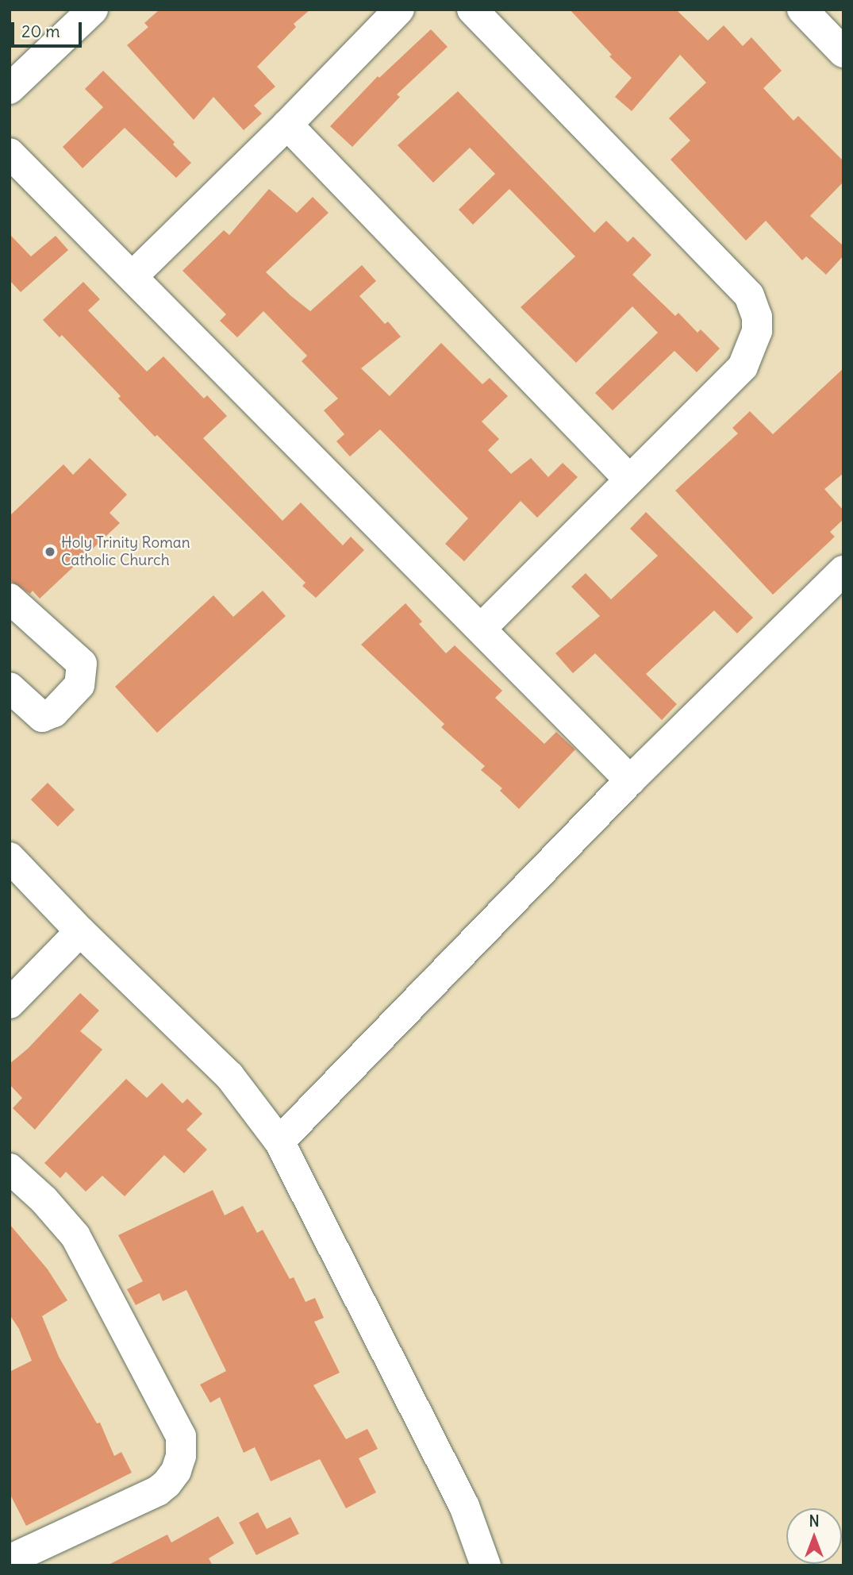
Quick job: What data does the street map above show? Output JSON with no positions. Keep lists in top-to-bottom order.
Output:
{
  "places": ["Holy Trinity Roman Catholic Church"],
  "scale_bar": "20 m",
  "north": "top"
}
